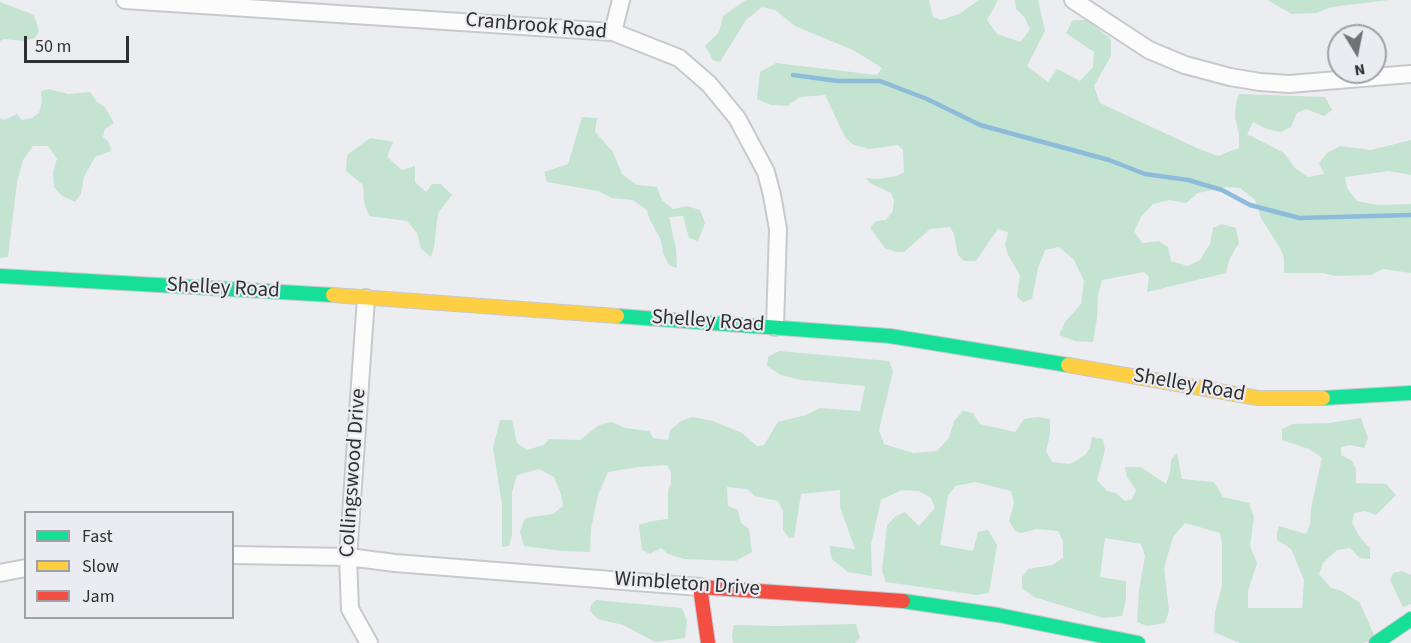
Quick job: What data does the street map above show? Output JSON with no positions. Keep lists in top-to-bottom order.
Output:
{
  "streets": {
    "street": [
      "Cranbrook Road",
      "Shelley Road",
      "Collingswood Drive",
      "Wimbleton Drive"
    ]
  },
  "crossings": [
    ["Cranbrook Road", "Shelley Road"],
    ["Shelley Road", "Collingswood Drive"],
    ["Collingswood Drive", "Wimbleton Drive"]
  ],
  "legend": ["Fast", "Slow", "Jam"],
  "scale_bar": "50 m",
  "north": "bottom"
}
